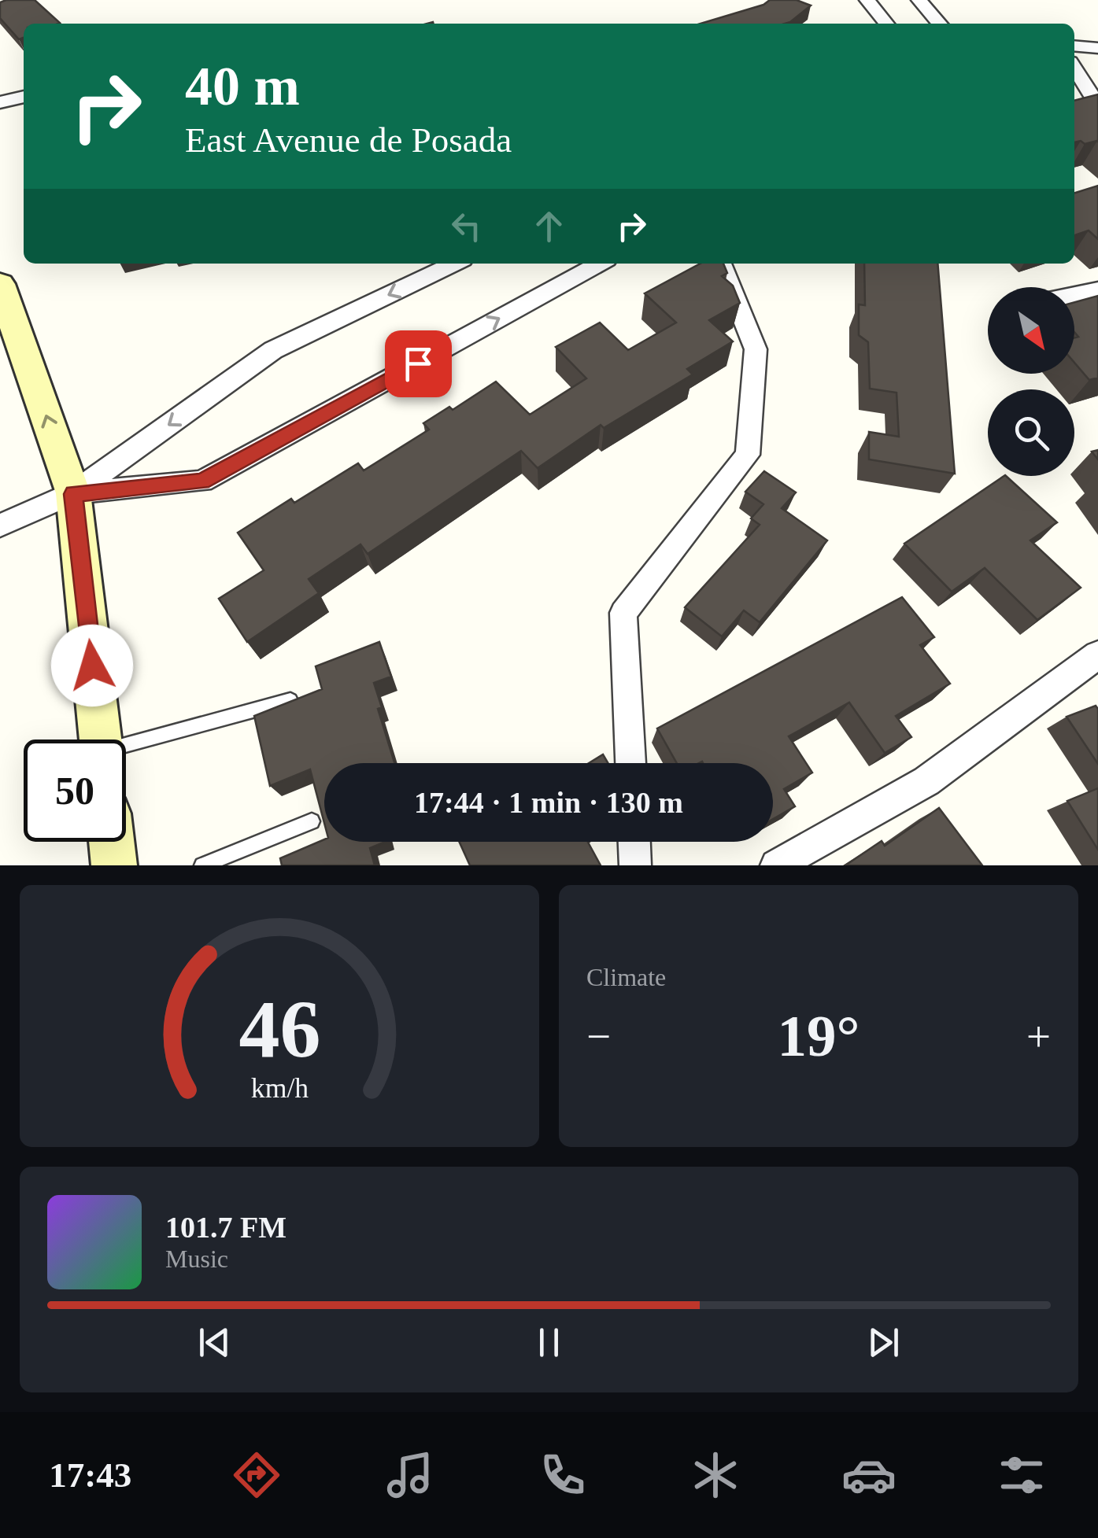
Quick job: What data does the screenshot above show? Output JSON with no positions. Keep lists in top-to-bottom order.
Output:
{
  "north": "bottom right",
  "page": {
    "turn": ["40 m", "East Avenue de Posada"],
    "limit": "50",
    "trip": "17:44 · 1 min · 130 m",
    "tile": "Climate",
    "heat": ["−", "19°", "+"],
    "song": ["101.7 FM", "Music"],
    "tabs": "17:43",
    "gauge": ["46", "km/h"]
  }
}
